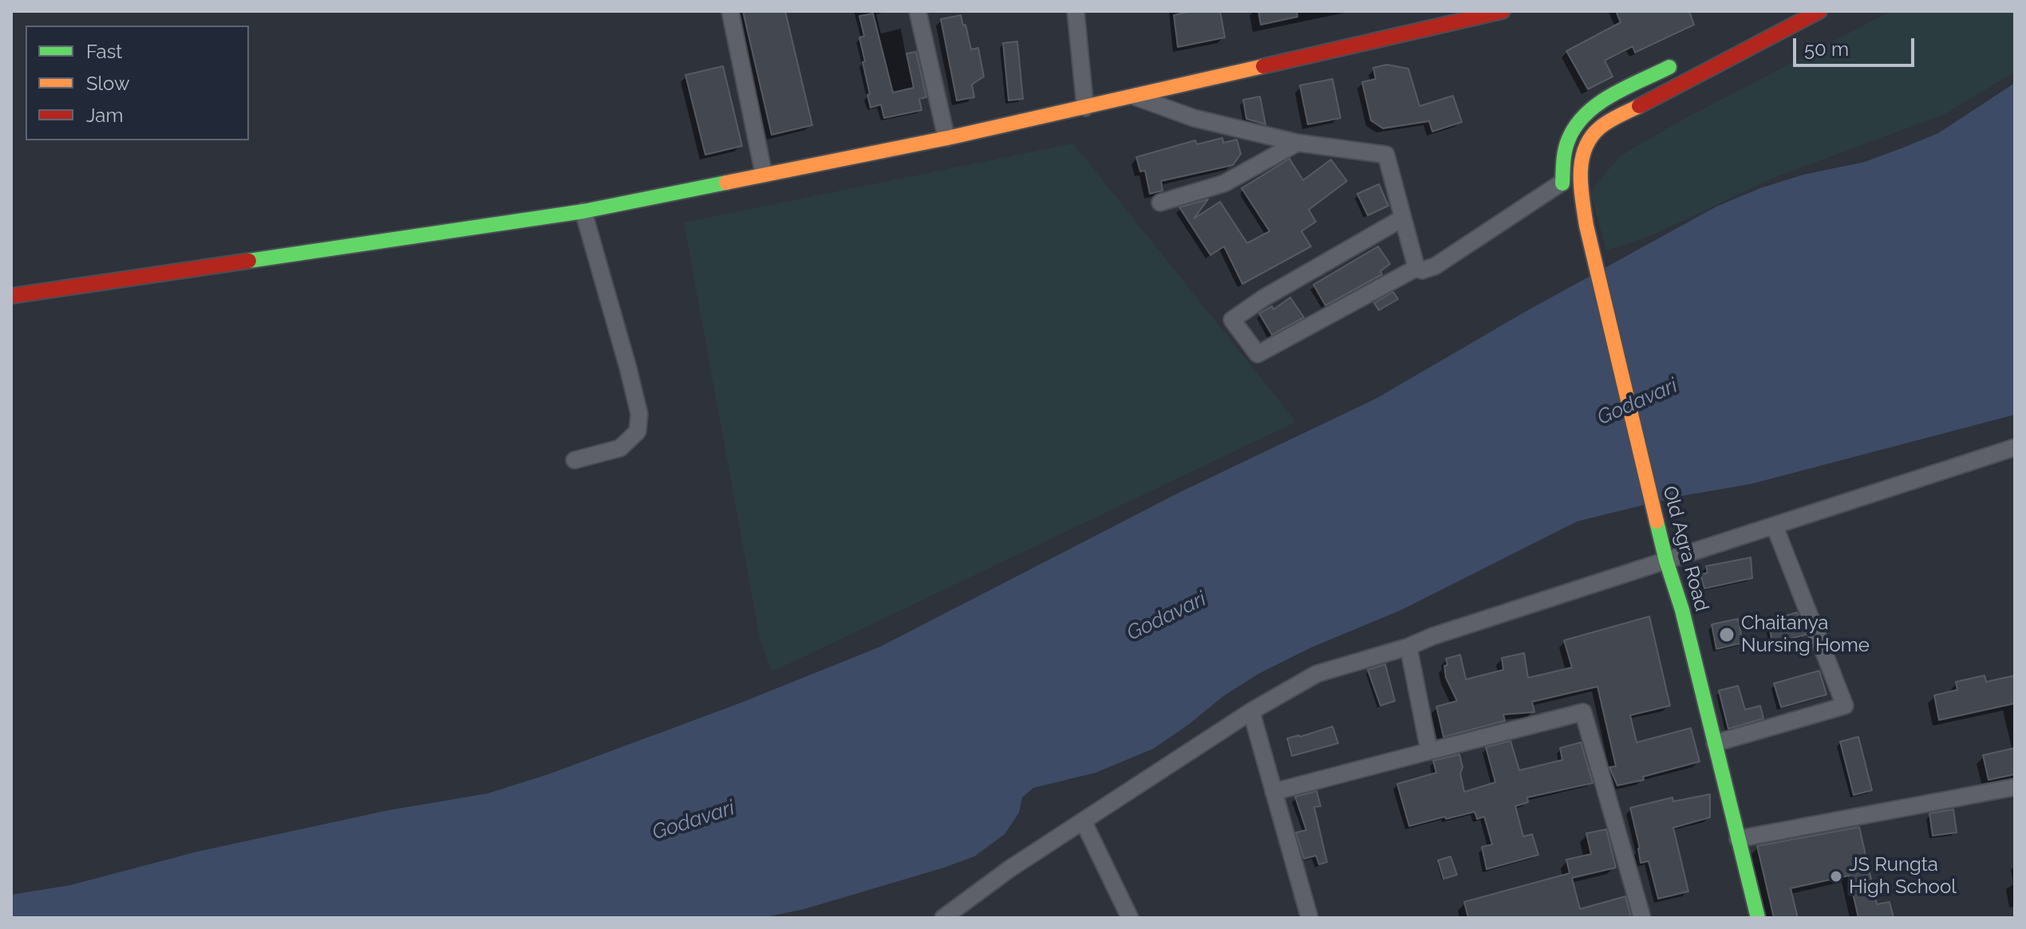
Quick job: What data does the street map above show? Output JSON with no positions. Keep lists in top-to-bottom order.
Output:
{
  "streets": {
    "main road": ["Old Agra Road"]
  },
  "water": ["Godavari"],
  "places": ["Chaitanya Nursing Home", "JS Rungta High School"],
  "legend": ["Fast", "Slow", "Jam"],
  "scale_bar": "50 m"
}
